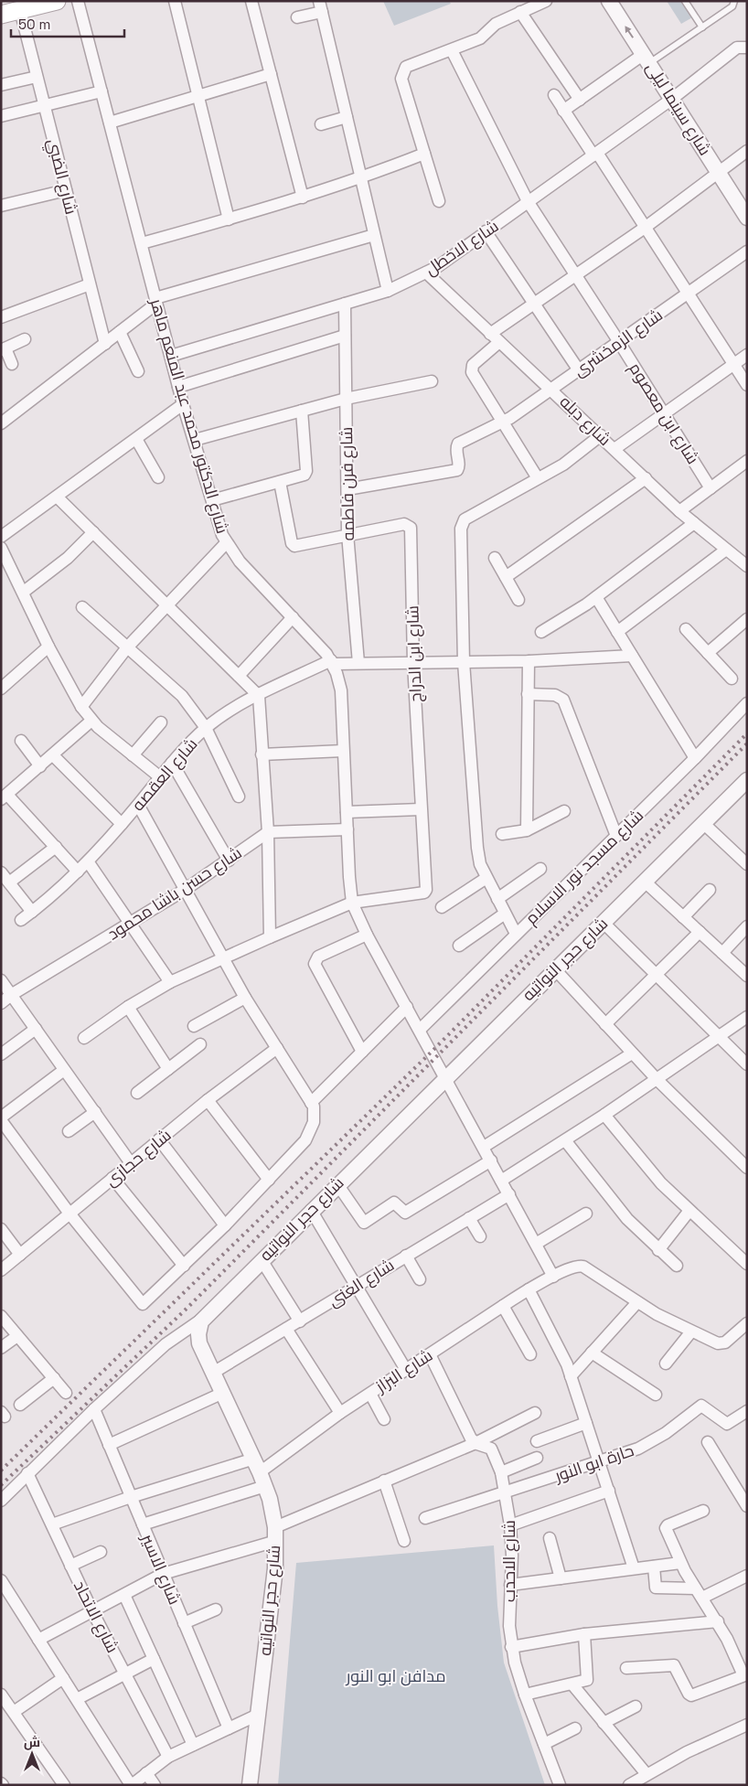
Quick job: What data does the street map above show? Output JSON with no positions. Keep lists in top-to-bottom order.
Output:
{
  "streets": {
    "street": [
      "شارع سينما ليلى",
      "شارع الضبي",
      "شارع الاخطل",
      "شارع الزمخشرى",
      "شارع ابن معصوم",
      "شارع الدكتور محمد عبد المنعم ماهر",
      "شارع دبله",
      "شارع فرن فاطمه",
      "شارع ابن الدراج",
      "شارع العقصه",
      "شارع مسجد نور الاسلام",
      "شارع حسن باشا محمود",
      "شارع حجر النواتيه",
      "شارع حجازى",
      "شارع الغنى",
      "شارع البزاز",
      "حارة ابو النور",
      "شارع الاحدب",
      "شارع الاسير",
      "شارع الاتحاد"
    ]
  },
  "crossings": [
    ["شارع سينما ليلى", "شارع الاخطل"],
    ["شارع الاخطل", "شارع ابن معصوم"],
    ["شارع الاخطل", "شارع الدكتور محمد عبد المنعم ماهر"],
    ["شارع الاخطل", "شارع دبله"],
    ["شارع الاخطل", "شارع فرن فاطمه"],
    ["شارع الزمخشرى", "شارع ابن معصوم"],
    ["شارع الزمخشرى", "شارع دبله"],
    ["شارع الزمخشرى", "شارع فرن فاطمه"],
    ["شارع الدكتور محمد عبد المنعم ماهر", "شارع ابن الدراج"],
    ["شارع الدكتور محمد عبد المنعم ماهر", "شارع العقصه"],
    ["شارع الدكتور محمد عبد المنعم ماهر", "شارع مسجد نور الاسلام"],
    ["شارع الدكتور محمد عبد المنعم ماهر", "شارع حجر النواتيه"],
    ["شارع الدكتور محمد عبد المنعم ماهر", "شارع الغنى"],
    ["شارع الدكتور محمد عبد المنعم ماهر", "شارع البزاز"],
    ["شارع فرن فاطمه", "شارع ابن الدراج"],
    ["شارع حجر النواتيه", "شارع الغنى"],
    ["شارع حجر النواتيه", "شارع البزاز"],
    ["شارع البزاز", "شارع الاحدب"],
    ["شارع البزاز", "شارع الاسير"],
    ["شارع البزاز", "شارع الاتحاد"],
    ["حارة ابو النور", "شارع الاحدب"]
  ],
  "parks": ["مدافن ابو النور"],
  "scale_bar": "50 m",
  "north": "top"
}
